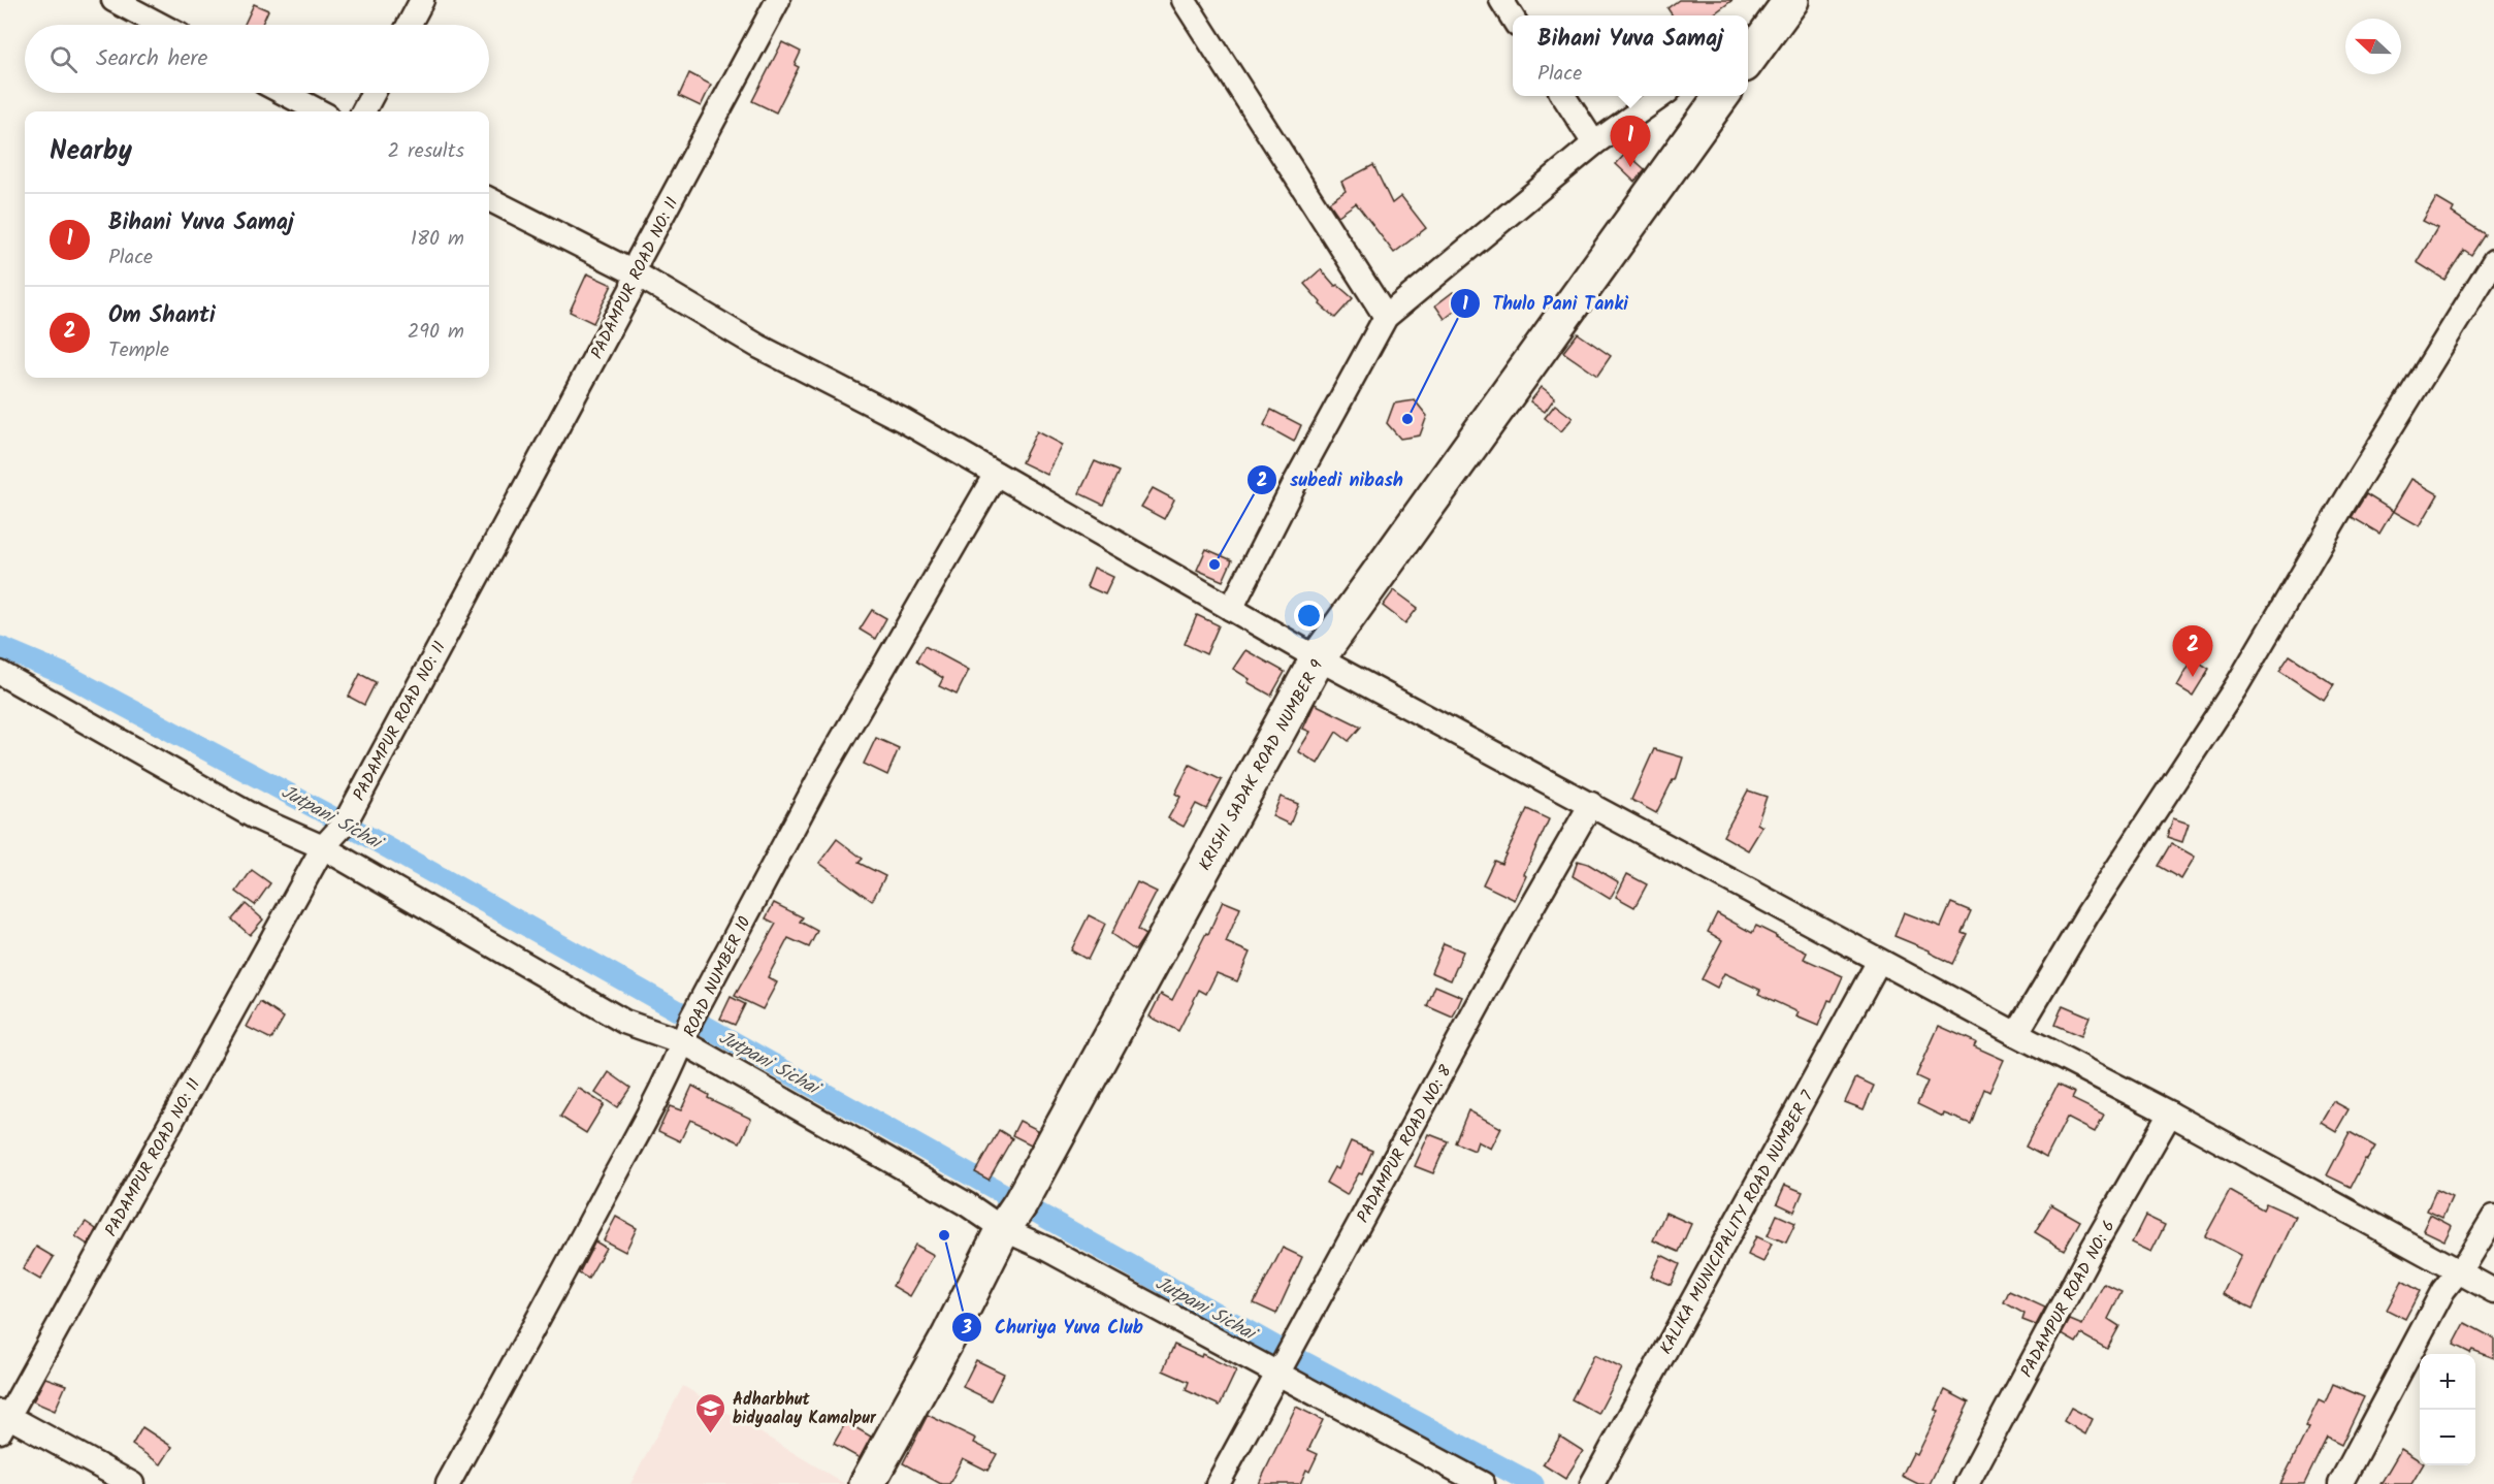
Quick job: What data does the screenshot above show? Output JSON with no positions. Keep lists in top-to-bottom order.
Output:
{
  "streets": {
    "street": [
      "PADAMPUR ROAD NO: 11",
      "KRISHI SADAK ROAD NUMBER 9",
      "ROAD NUMBER 10",
      "PADAMPUR ROAD NO: 8",
      "KALIKA MUNICIPALITY ROAD NUMBER 7",
      "PADAMPUR ROAD NO: 6"
    ]
  },
  "water": ["Jutpani Sichai"],
  "places": {
    "other": ["Thulo Pani Tanki", "subedi nibash", "Churiya Yuva Club"],
    "school or university": ["Adharbhut bidyaalay Kamalpur"]
  },
  "north": "left",
  "page": {
    "popup": ["Bihani Yuva Samaj", "Place"],
    "search": "Search here",
    "heading": ["Nearby", "2 results"],
    "pins": ["1", "2"],
    "list": [
      {
        "mark": "1",
        "name": "Bihani Yuva Samaj",
        "note": "Place",
        "value": "180 m"
      },
      {
        "mark": "2",
        "name": "Om Shanti",
        "note": "Temple",
        "value": "290 m"
      }
    ],
    "map_buttons": ["+", "−"]
  }
}
